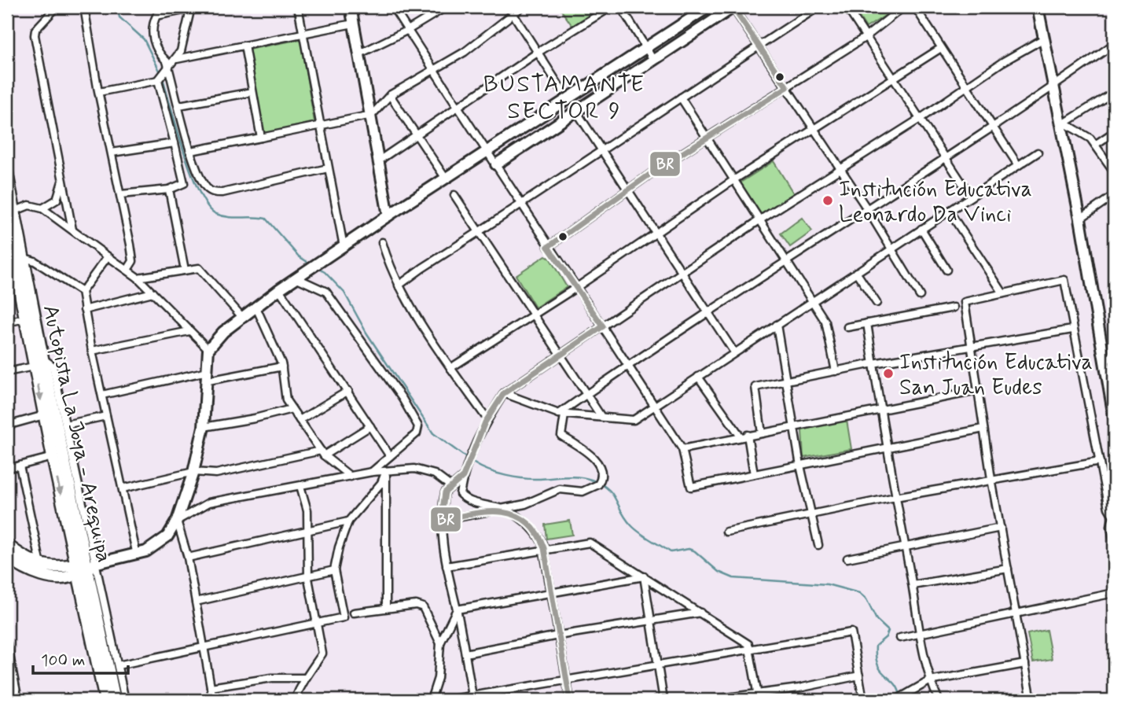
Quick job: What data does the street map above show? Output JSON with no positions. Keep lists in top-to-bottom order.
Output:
{
  "streets": {
    "main road": ["Autopista La Joya - Arequipa"]
  },
  "districts": ["BUSTAMANTE SECTOR 9"],
  "places": ["Institución Educativa Leonardo Da Vinci", "Institución Educativa San Juan Eudes"],
  "lines": ["transit line BR"],
  "scale_bar": "100 m"
}
